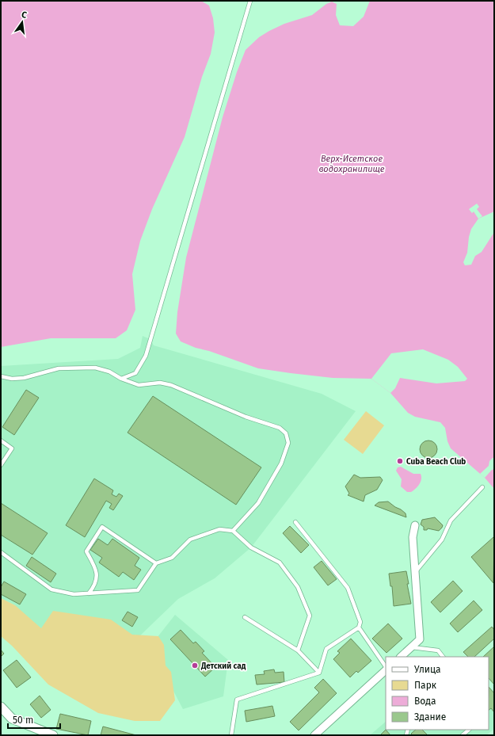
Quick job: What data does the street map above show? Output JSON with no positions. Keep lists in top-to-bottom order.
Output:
{
  "water": ["Верх-Исетское водохранилище"],
  "places": ["Cuba Beach Club", "Детский сад"],
  "legend": [
    "Улица",
    "Парк",
    "Вода",
    "Здание"
  ],
  "scale_bar": "50 m",
  "north": "top"
}
